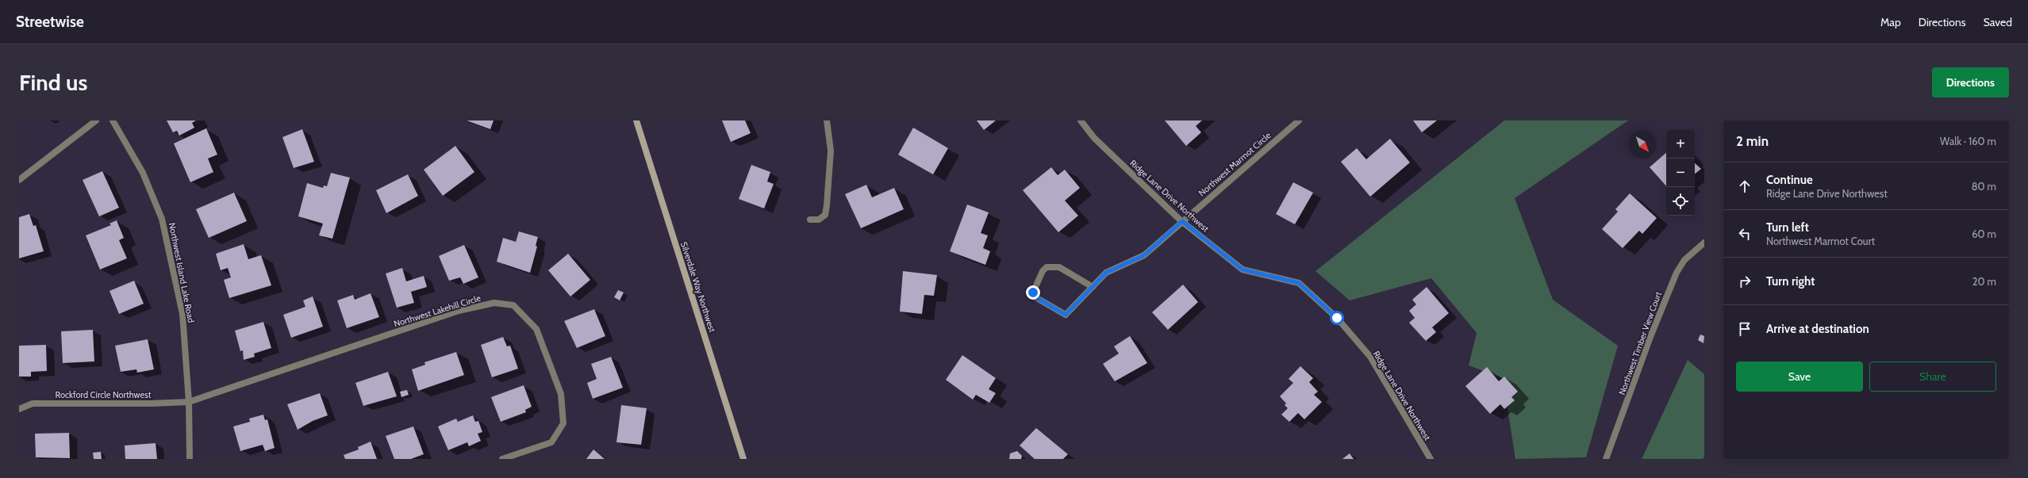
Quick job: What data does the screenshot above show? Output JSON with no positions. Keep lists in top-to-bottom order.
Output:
{
  "streets": {
    "main road": ["Silverdale Way Northwest"],
    "street": [
      "Northwest Marmot Circle",
      "Ridge Lane Drive Northwest",
      "Northwest Island Lake Road",
      "Northwest Lakehill Circle",
      "Northwest Timber View Court",
      "Rockford Circle Northwest"
    ]
  },
  "crossings": [
    ["Northwest Marmot Circle", "Ridge Lane Drive Northwest"],
    ["Northwest Island Lake Road", "Northwest Lakehill Circle"],
    ["Northwest Island Lake Road", "Rockford Circle Northwest"],
    ["Northwest Lakehill Circle", "Rockford Circle Northwest"]
  ],
  "north": "bottom right",
  "page": {
    "header": "Streetwise",
    "nav": ["Map", "Directions", "Saved"],
    "buttons": [
      "Directions",
      ["Save", "Share"]
    ],
    "title": "Find us",
    "heading": ["2 min", "Walk · 160 m"],
    "map_buttons": ["+", "−"],
    "list": [
      ["Continue", "Ridge Lane Drive Northwest", "80 m"],
      ["Turn left", "Northwest Marmot Court", "60 m"],
      ["Turn right", "20 m"],
      "Arrive at destination"
    ]
  }
}
